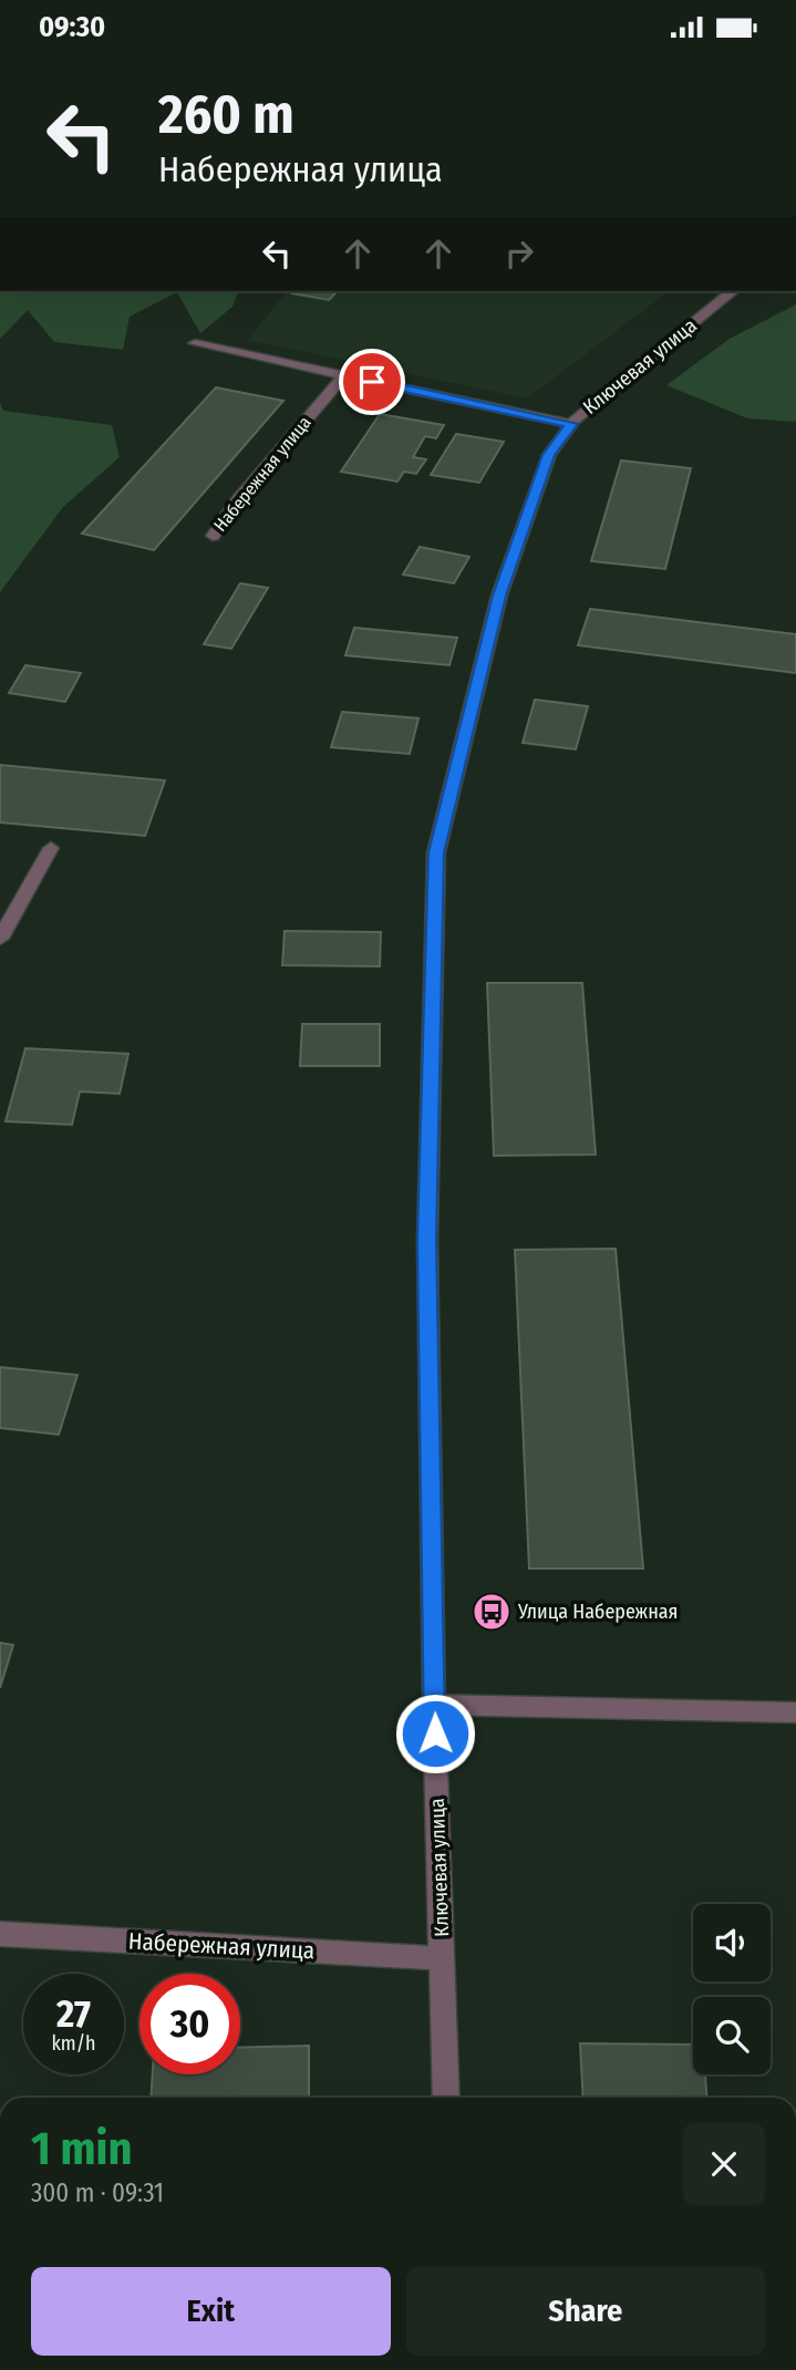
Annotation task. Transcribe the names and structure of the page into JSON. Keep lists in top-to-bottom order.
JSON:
{
  "streets": {
    "street": ["Ключевая улица", "Набережная улица"]
  },
  "crossings": [
    ["Ключевая улица", "Набережная улица"]
  ],
  "places": {
    "bus stop": ["Улица Набережная"]
  },
  "page": {
    "status": "09:30",
    "turn": ["260 m", "Набережная улица"],
    "speed": "27 km/h",
    "limit": "30",
    "heading": ["1 min", "300 m · 09:31"],
    "buttons": ["Exit", "Share"]
  }
}
